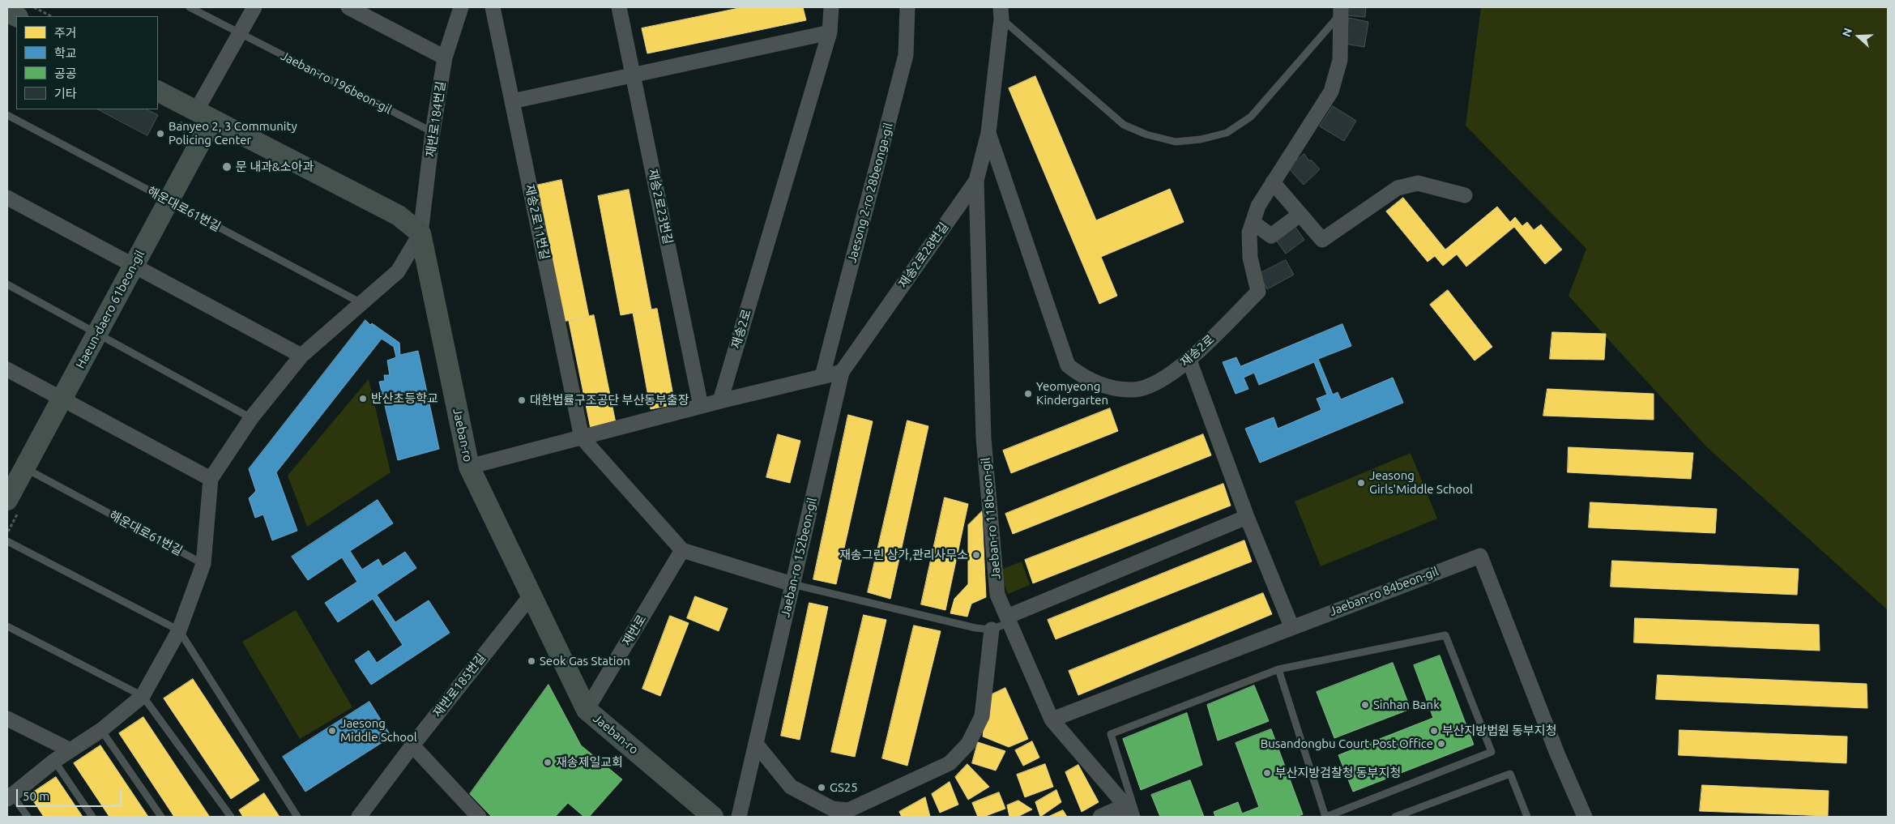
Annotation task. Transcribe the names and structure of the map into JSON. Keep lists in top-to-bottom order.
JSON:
{
  "streets": {
    "main road": ["Haeun-daero 61beon-gil", "Jaeban-ro"],
    "street": [
      "재반로184번길",
      "Jaesong 2-ro 28beonga-gil",
      "재송2로23번길",
      "재송2로11번길",
      "재송2로28번길",
      "재송2로",
      "Jaeban-ro 118beon-gil",
      "Jaeban-ro 152beon-gil",
      "Jaeban-ro 84beon-gil",
      "재반로",
      "재반로185번길"
    ],
    "lane": ["Jaeban-ro 196beon-gil", "해운대로61번길"]
  },
  "crossings": [
    ["Jaeban-ro 196beon-gil", "재반로184번길"],
    ["재반로184번길", "Jaeban-ro"],
    ["해운대로61번길", "Haeun-daero 61beon-gil"],
    ["재송2로28번길", "재송2로"],
    ["재송2로28번길", "Jaeban-ro 118beon-gil"],
    ["재송2로28번길", "Jaeban-ro 152beon-gil"],
    ["Jaeban-ro", "재반로"],
    ["Jaeban-ro", "재반로185번길"]
  ],
  "places": [
    "Banyeo 2, 3 Community Policing Center",
    "문 내과&소아과",
    "Yeomyeong Kindergarten",
    "반산초등학교",
    "대한법률구조공단 부산동부출장",
    "Jeasong Girls'Middle School",
    "재송그린 상가,관리사무소",
    "Seok Gas Station",
    "Sinhan Bank",
    "Jaesong Middle School",
    "부산지방법원 동부지청",
    "Busandongbu Court Post Office",
    "재송제일교회",
    "부산지방검찰청 동부지청",
    "GS25"
  ],
  "legend": [
    "주거",
    "학교",
    "공공",
    "기타"
  ],
  "scale_bar": "50 m",
  "north": "left"
}
